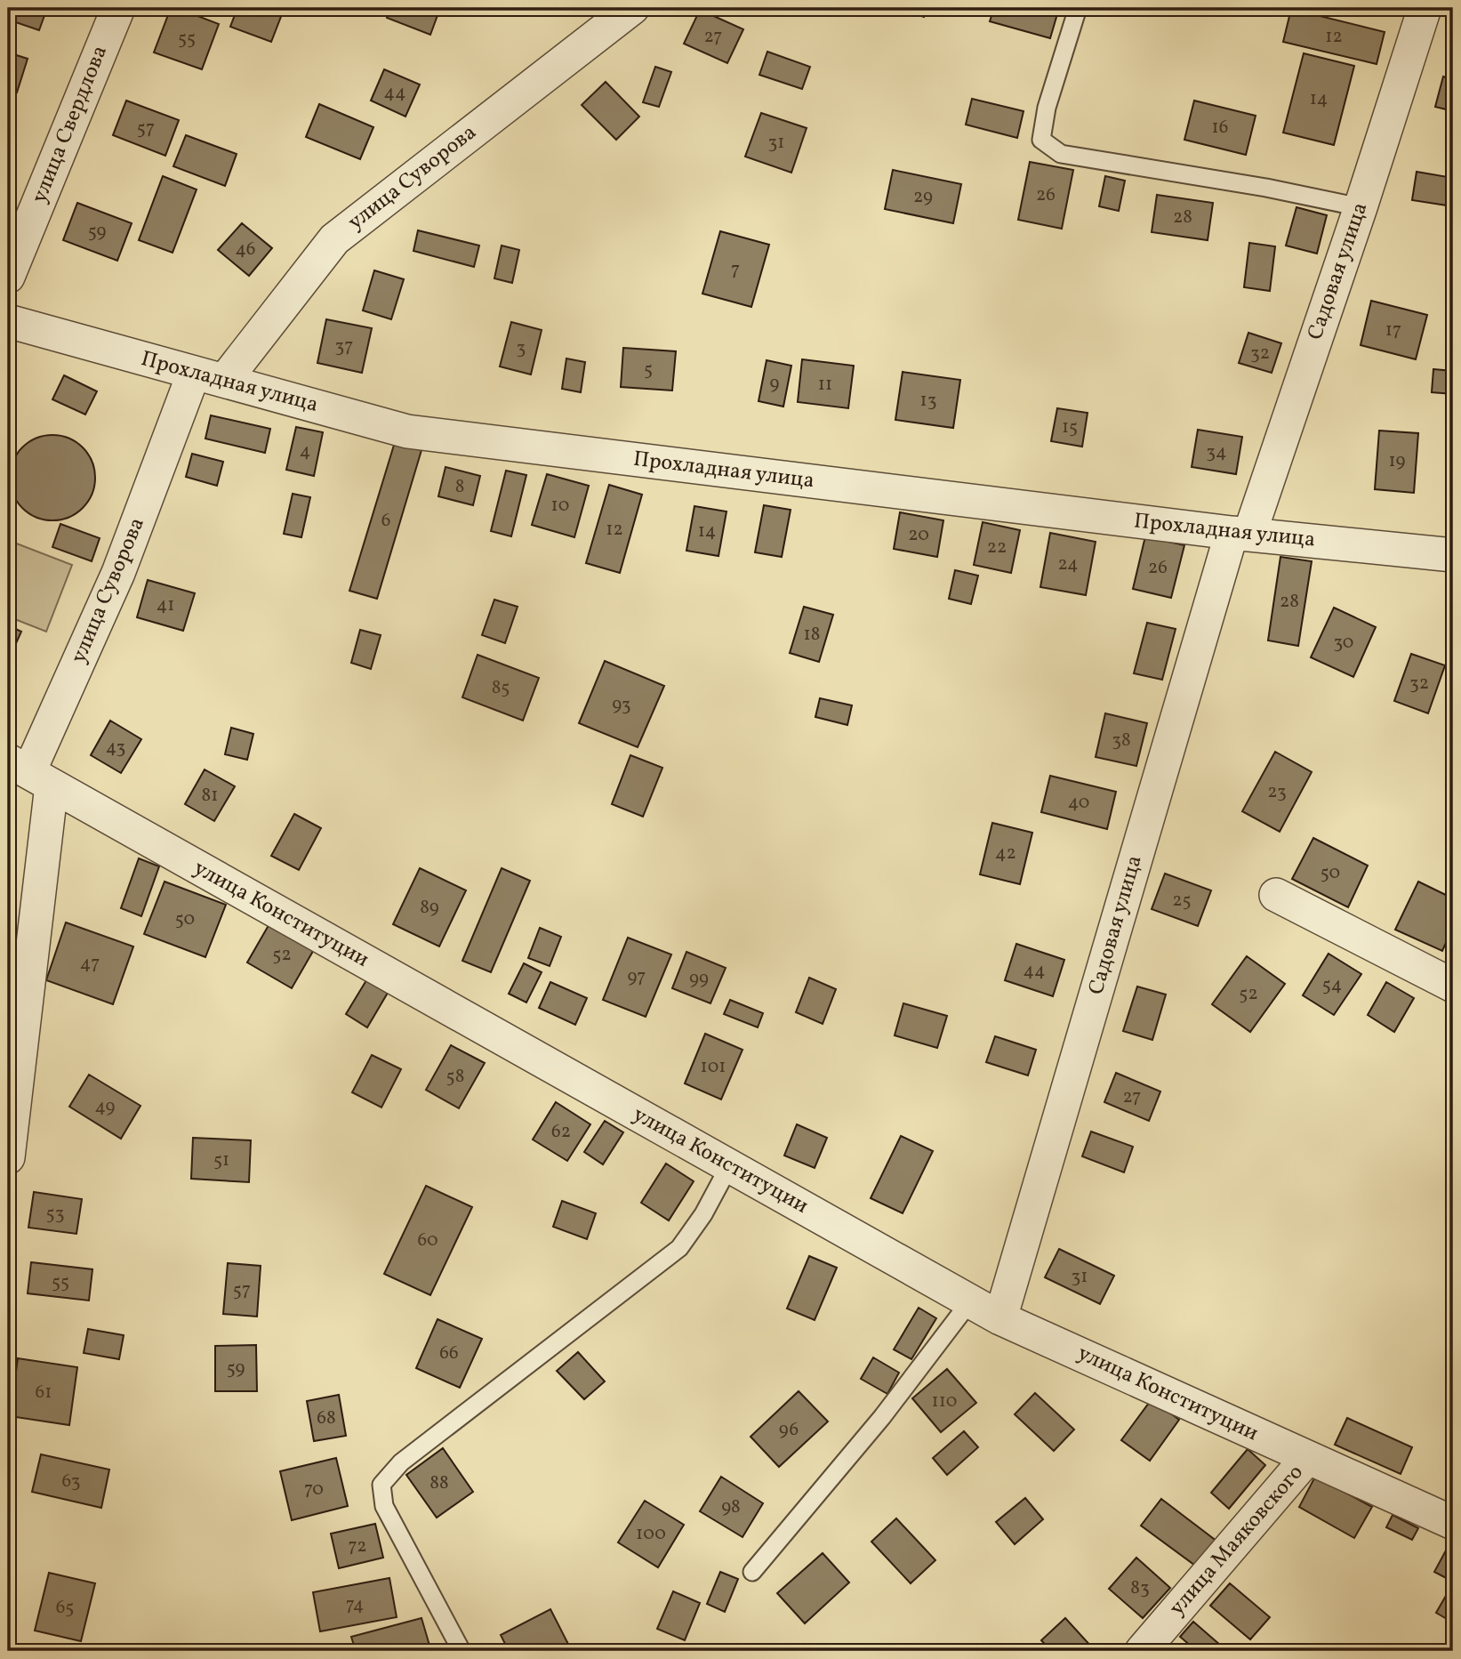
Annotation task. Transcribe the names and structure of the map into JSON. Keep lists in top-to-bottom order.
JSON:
{
  "streets": {
    "street": [
      "улица Свердлова",
      "улица Суворова",
      "Садовая улица",
      "Прохладная улица",
      "улица Конституции",
      "улица Маяковского"
    ]
  },
  "crossings": [
    ["улица Суворова", "Прохладная улица"],
    ["улица Суворова", "улица Конституции"],
    ["Садовая улица", "Прохладная улица"],
    ["Садовая улица", "улица Конституции"],
    ["улица Конституции", "улица Маяковского"]
  ],
  "house_numbers": [
    "27",
    "12",
    "55",
    "44",
    "14",
    "16",
    "57",
    "31",
    "26",
    "29",
    "28",
    "59",
    "46",
    "7",
    "17",
    "37",
    "3",
    "32",
    "5",
    "9",
    "11",
    "13",
    "15",
    "4",
    "34",
    "19",
    "8",
    "10",
    "6",
    "12",
    "14",
    "20",
    "22",
    "24",
    "26",
    "28",
    "41",
    "18",
    "30",
    "32",
    "85",
    "93",
    "38",
    "43",
    "23",
    "81",
    "40",
    "42",
    "50",
    "25",
    "89",
    "50",
    "52",
    "47",
    "44",
    "97",
    "99",
    "54",
    "52",
    "101",
    "58",
    "27",
    "49",
    "62",
    "51",
    "53",
    "60",
    "31",
    "55",
    "57",
    "66",
    "59",
    "61",
    "110",
    "68",
    "96",
    "63",
    "88",
    "70",
    "98",
    "100",
    "72",
    "83",
    "74",
    "65"
  ]
}
